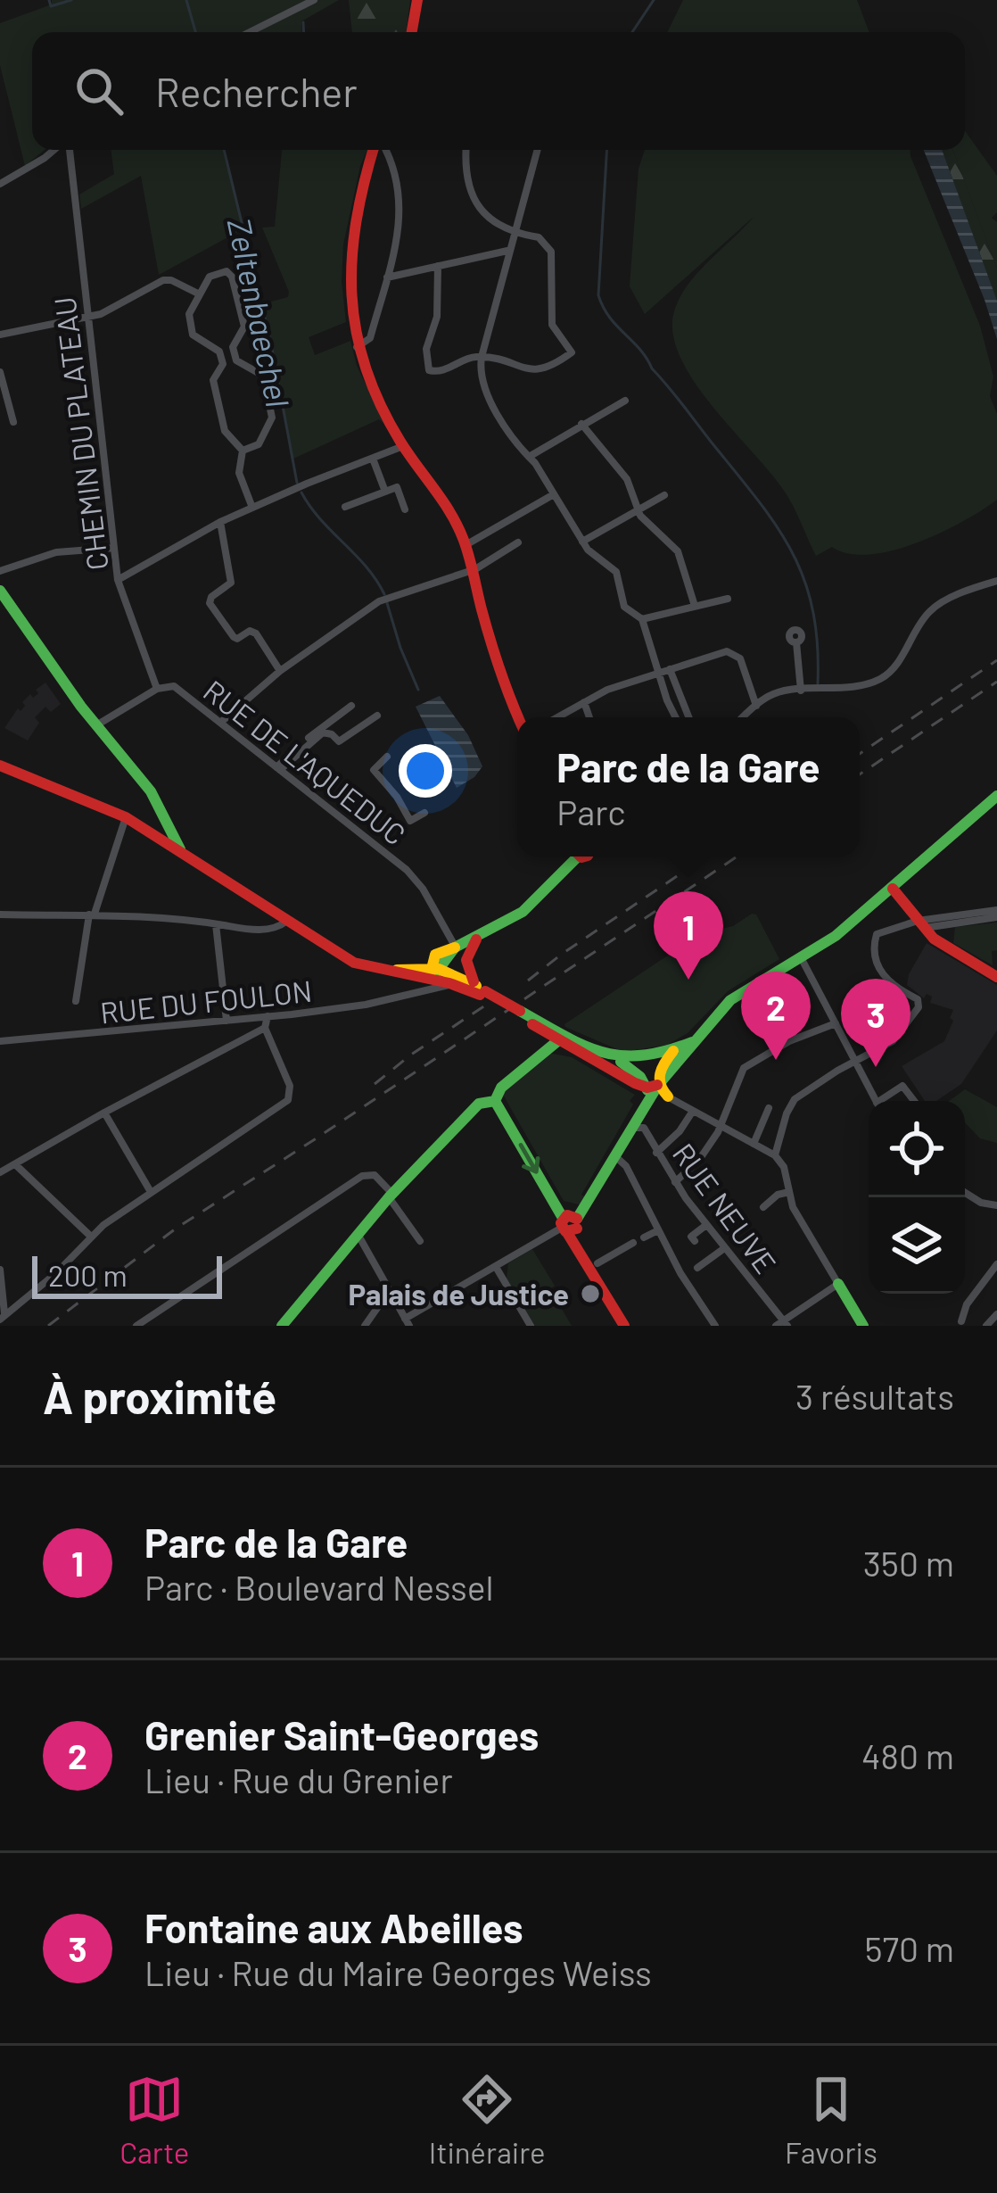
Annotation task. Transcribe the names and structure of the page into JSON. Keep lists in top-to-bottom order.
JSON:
{
  "streets": {
    "street": [
      "CHEMIN DU PLATEAU",
      "RUE DE L'AQUEDUC",
      "RUE DU FOULON",
      "RUE NEUVE"
    ]
  },
  "crossings": [
    ["CHEMIN DU PLATEAU", "RUE DE L'AQUEDUC"]
  ],
  "water": ["Zeltenbaechel"],
  "places": ["Palais de Justice"],
  "scale_bar": "200 m",
  "page": {
    "search": "Rechercher",
    "popup": ["Parc de la Gare", "Parc"],
    "pins": ["1", "2", "3"],
    "scale": "200 m",
    "heading": ["À proximité", "3 résultats"],
    "list": [
      {
        "mark": "1",
        "name": "Parc de la Gare",
        "note": "Parc · Boulevard Nessel",
        "value": "350 m"
      },
      {
        "mark": "2",
        "name": "Grenier Saint-Georges",
        "note": "Lieu · Rue du Grenier",
        "value": "480 m"
      },
      {
        "mark": "3",
        "name": "Fontaine aux Abeilles",
        "note": "Lieu · Rue du Maire Georges Weiss",
        "value": "570 m"
      }
    ],
    "nav": ["Carte", "Itinéraire", "Favoris"]
  }
}
